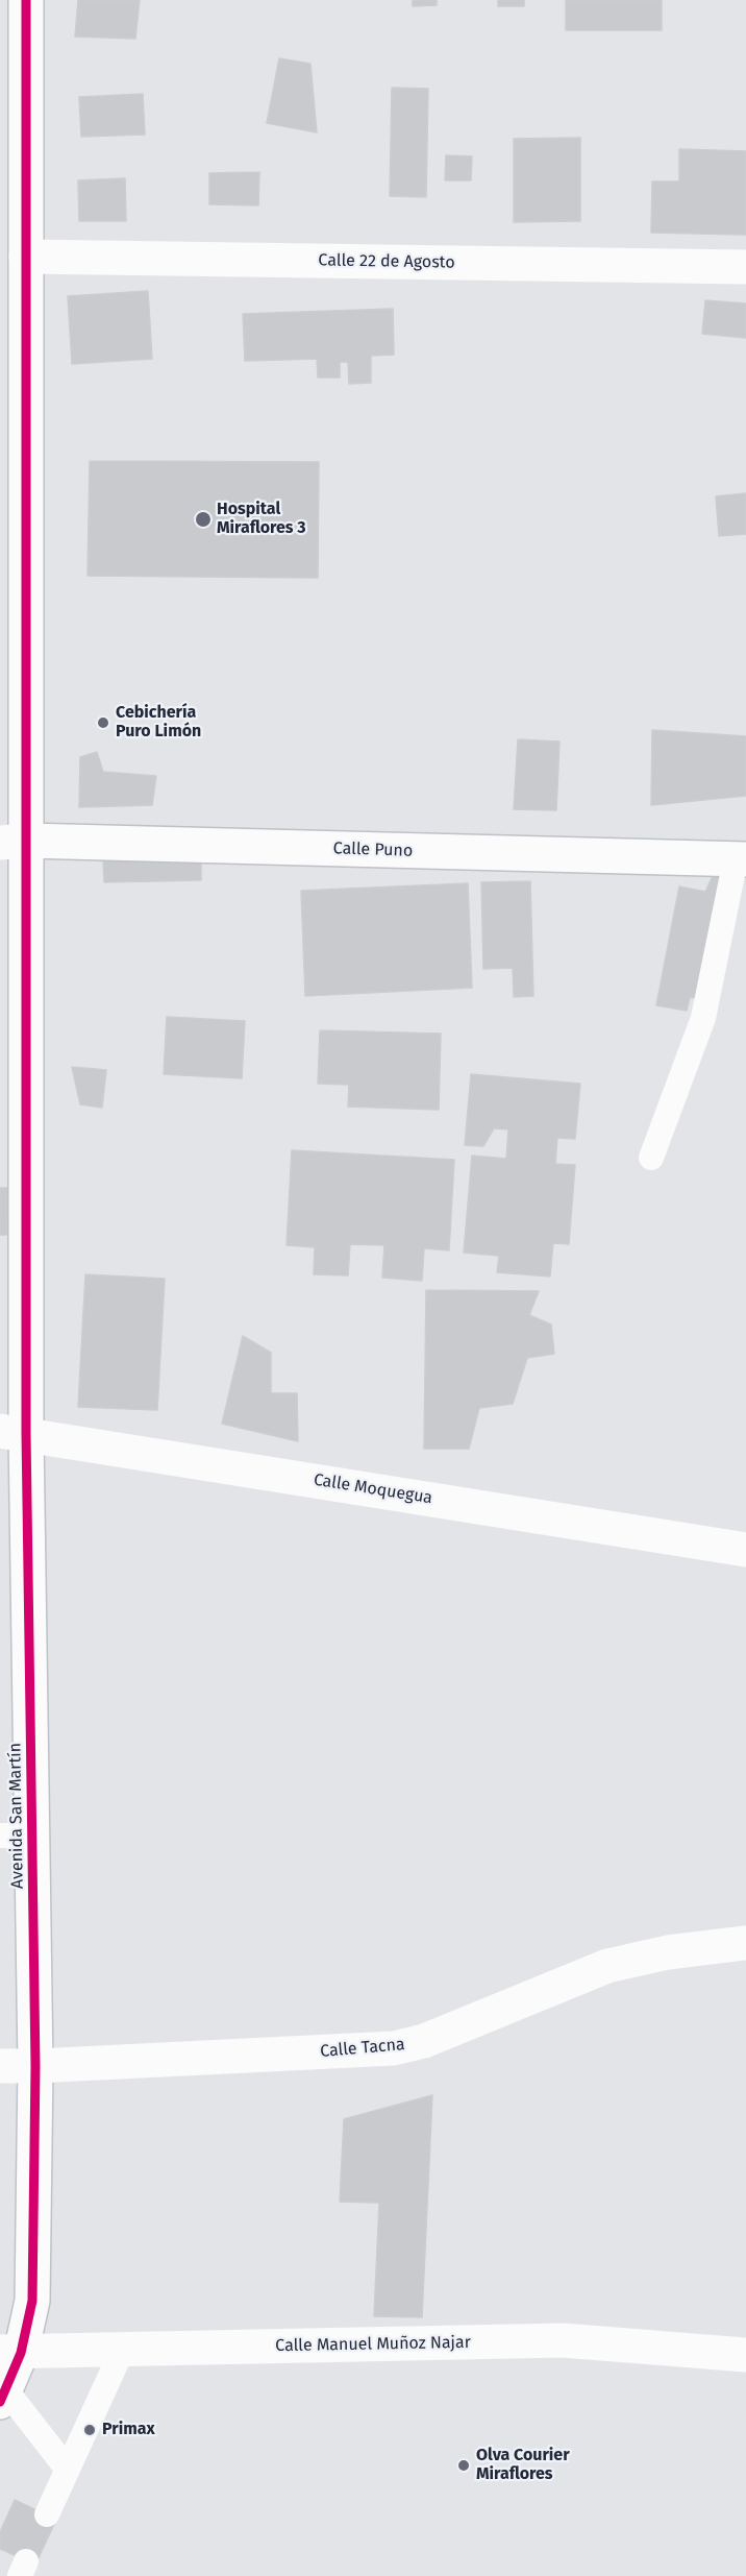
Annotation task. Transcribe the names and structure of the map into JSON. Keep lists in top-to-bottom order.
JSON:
{
  "streets": {
    "street": [
      "Calle 22 de Agosto",
      "Calle Puno",
      "Calle Moquegua",
      "Avenida San Martín",
      "Calle Tacna",
      "Calle Manuel Muñoz Najar"
    ]
  },
  "crossings": [
    ["Calle 22 de Agosto", "Avenida San Martín"],
    ["Calle Puno", "Avenida San Martín"],
    ["Calle Moquegua", "Avenida San Martín"],
    ["Avenida San Martín", "Calle Tacna"],
    ["Avenida San Martín", "Calle Manuel Muñoz Najar"]
  ],
  "places": [
    "Hospital Miraflores 3",
    "Cebichería Puro Limón",
    "Primax",
    "Olva Courier Miraflores"
  ]
}
